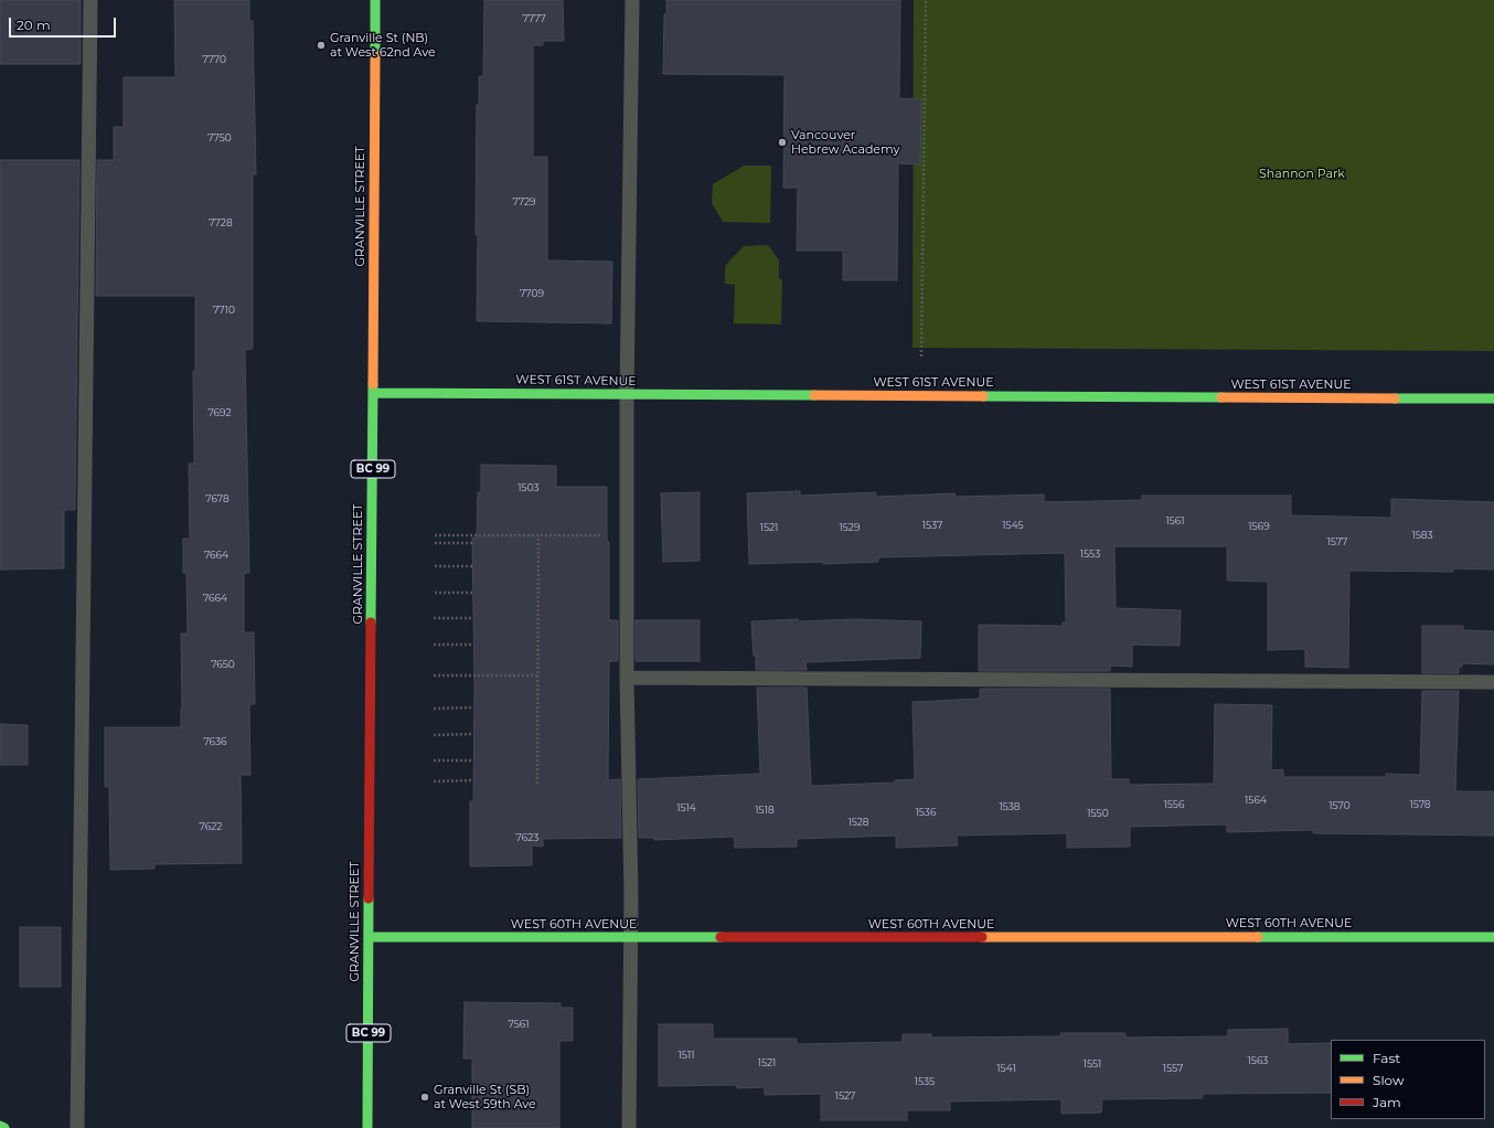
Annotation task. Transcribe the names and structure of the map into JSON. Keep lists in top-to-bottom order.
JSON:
{
  "streets": {
    "main road": [
      "GRANVILLE STREET",
      "WEST 61ST AVENUE",
      "BC 99",
      "WEST 60TH AVENUE"
    ]
  },
  "crossings": [
    ["GRANVILLE STREET", "WEST 61ST AVENUE"],
    ["GRANVILLE STREET", "WEST 60TH AVENUE"]
  ],
  "parks": ["Shannon Park"],
  "places": ["Granville St (NB) at West 62nd Ave", "Vancouver Hebrew Academy", "Granville St (SB) at West 59th Ave"],
  "house_numbers": [
    "7777",
    "7770",
    "7750",
    "7729",
    "7728",
    "7709",
    "7710",
    "7692",
    "1503",
    "7678",
    "1561",
    "1537",
    "1545",
    "1569",
    "1521",
    "1529",
    "1583",
    "1577",
    "1553",
    "7664",
    "7664",
    "7650",
    "7636",
    "1564",
    "1556",
    "1578",
    "1570",
    "1538",
    "1514",
    "1518",
    "1536",
    "1550",
    "1528",
    "7622",
    "7623",
    "7561",
    "1511",
    "1563",
    "1521",
    "1551",
    "1541",
    "1557",
    "1535",
    "1527"
  ],
  "legend": ["Fast", "Slow", "Jam"],
  "scale_bar": "20 m"
}
